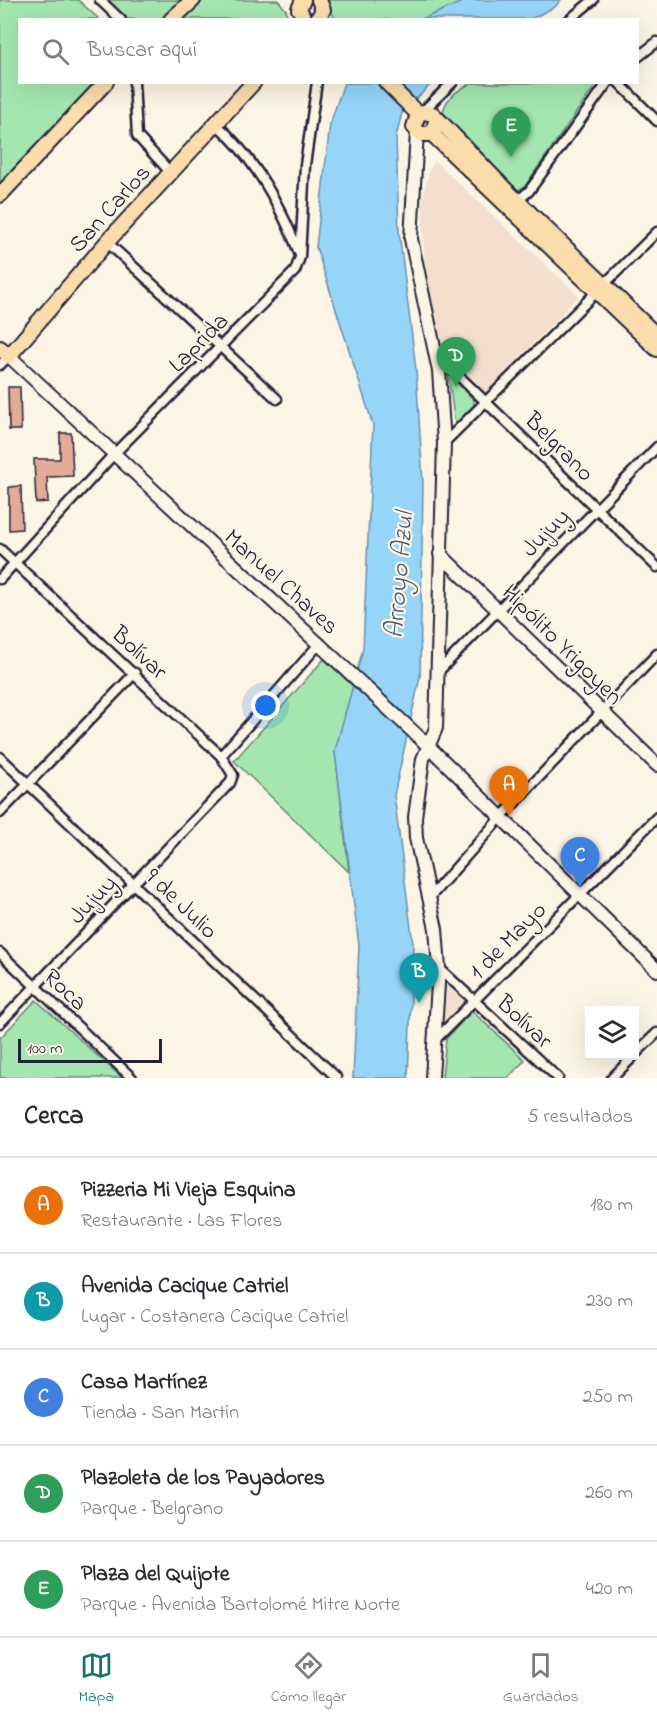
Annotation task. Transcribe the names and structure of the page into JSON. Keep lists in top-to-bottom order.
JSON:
{
  "streets": {
    "main road": ["San Carlos"],
    "street": [
      "Laprida",
      "Belgrano",
      "Jujuy",
      "Manuel Chaves",
      "Hipólito Yrigoyen",
      "Bolívar",
      "9 de Julio",
      "1 de Mayo",
      "Roca"
    ]
  },
  "crossings": [
    ["San Carlos", "Manuel Chaves"],
    ["Laprida", "Manuel Chaves"],
    ["Laprida", "Bolívar"],
    ["Belgrano", "Jujuy"],
    ["Jujuy", "Hipólito Yrigoyen"],
    ["Jujuy", "Bolívar"],
    ["Jujuy", "9 de Julio"],
    ["Jujuy", "Roca"],
    ["Manuel Chaves", "1 de Mayo"],
    ["Bolívar", "1 de Mayo"]
  ],
  "water": ["Arroyo Azul"],
  "scale_bar": "100 m",
  "page": {
    "search": "Buscar aquí",
    "pins": [
      "E",
      "D",
      "A",
      "C",
      "B"
    ],
    "scale": "100 m",
    "heading": ["Cerca", "5 resultados"],
    "list": [
      {
        "mark": "A",
        "name": "Pizzeria Mi Vieja Esquina",
        "note": "Restaurante · Las Flores",
        "value": "180 m"
      },
      {
        "mark": "B",
        "name": "Avenida Cacique Catriel",
        "note": "Lugar · Costanera Cacique Catriel",
        "value": "230 m"
      },
      {
        "mark": "C",
        "name": "Casa Martínez",
        "note": "Tienda · San Martín",
        "value": "250 m"
      },
      {
        "mark": "D",
        "name": "Plazoleta de los Payadores",
        "note": "Parque · Belgrano",
        "value": "260 m"
      },
      {
        "mark": "E",
        "name": "Plaza del Quijote",
        "note": "Parque · Avenida Bartolomé Mitre Norte",
        "value": "420 m"
      }
    ],
    "nav": ["Mapa", "Cómo llegar", "Guardados"]
  }
}
